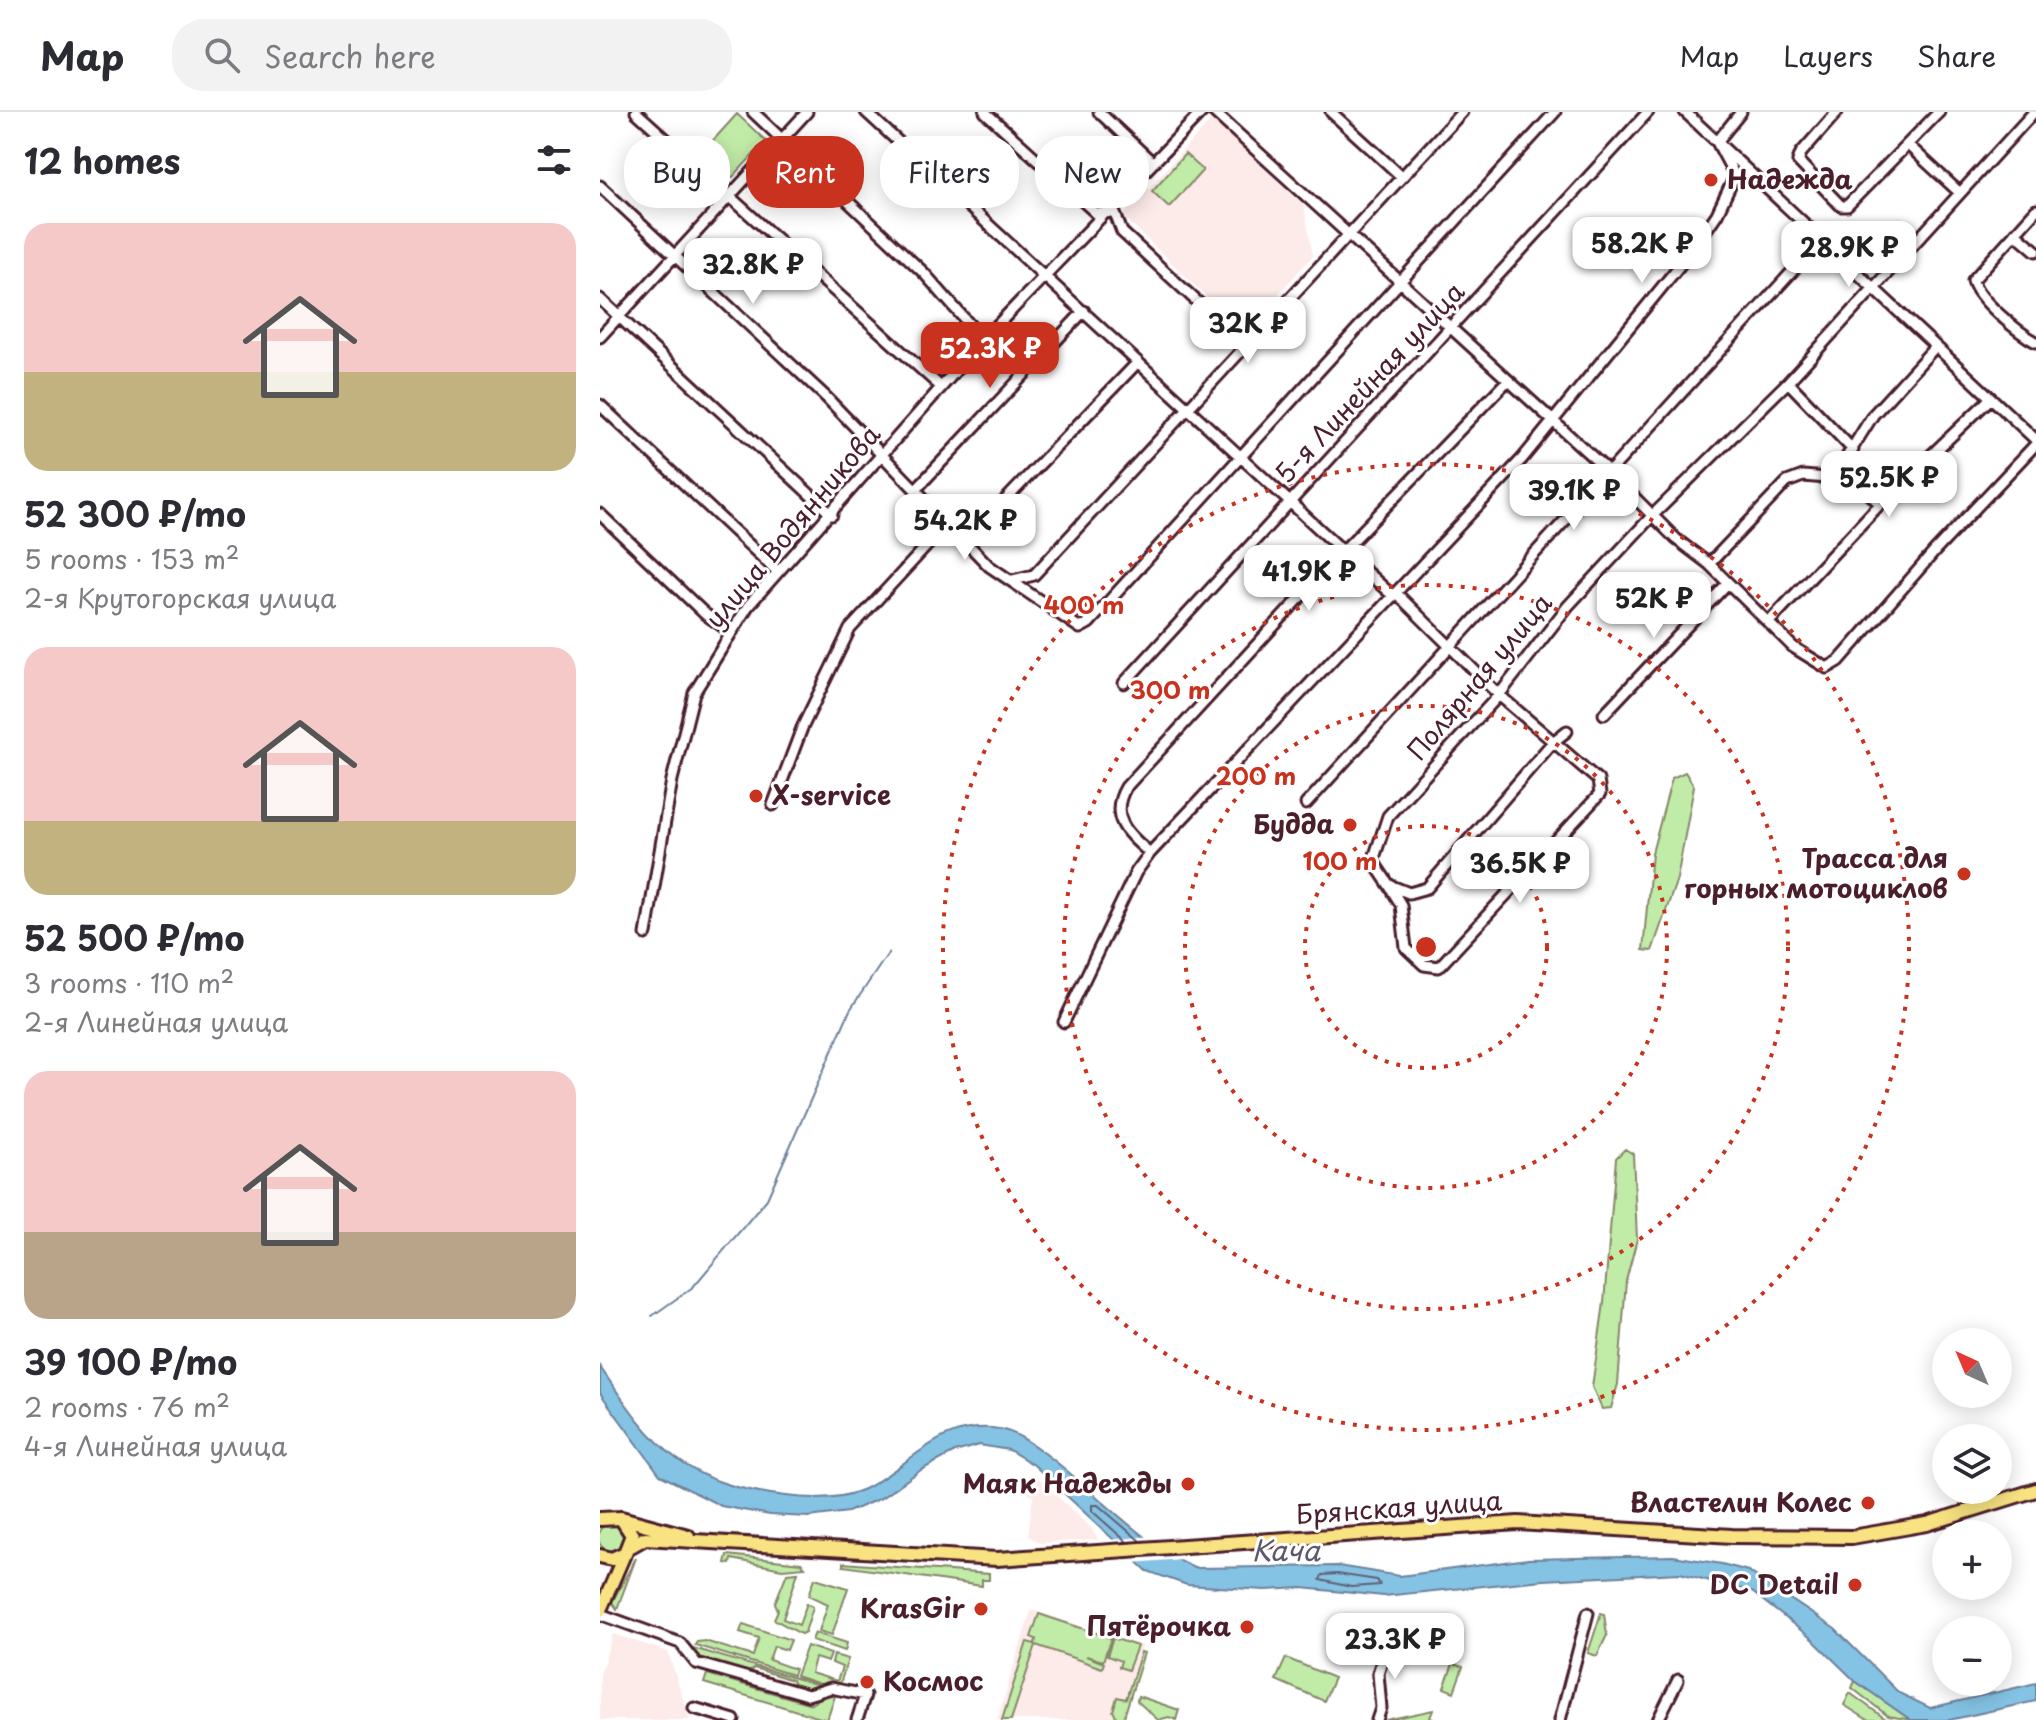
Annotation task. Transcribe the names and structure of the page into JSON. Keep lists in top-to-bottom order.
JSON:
{
  "streets": {
    "highway": ["Брянская улица"],
    "street": ["5-я Линейная улица", "улица Водянникова", "Полярная улица"]
  },
  "water": ["Кача"],
  "places": [
    "Надежда",
    "X-service",
    "Будда",
    "Трасса для горных мотоциклов",
    "Маяк Надежды",
    "Властелин Колес",
    "DC Detail",
    "KrasGir",
    "Пятёрочка",
    "Космос"
  ],
  "north": "top left",
  "page": {
    "header": "Map",
    "search": "Search here",
    "nav": ["Map", "Layers", "Share"],
    "heading": "12 homes",
    "chip": [
      "Buy",
      "Rent",
      "Filters",
      "New"
    ],
    "list": [
      {
        "name": "52 300 ₽/mo",
        "note": "5 rooms · 153 m² · 2-я Крутогорская улица"
      },
      {
        "name": "52 500 ₽/mo",
        "note": "3 rooms · 110 m² · 2-я Линейная улица"
      },
      {
        "name": "39 100 ₽/mo",
        "note": "2 rooms · 76 m² · 4-я Линейная улица"
      }
    ],
    "price": [
      "58.2K ₽",
      "28.9K ₽",
      "32.8K ₽",
      "32K ₽",
      "52.3K ₽",
      "52.5K ₽",
      "39.1K ₽",
      "54.2K ₽",
      "41.9K ₽",
      "52K ₽",
      "36.5K ₽",
      "23.3K ₽"
    ],
    "map_buttons": ["+", "−"]
  },
  "rings": [
    "400 m",
    "300 m",
    "200 m",
    "100 m"
  ]
}
